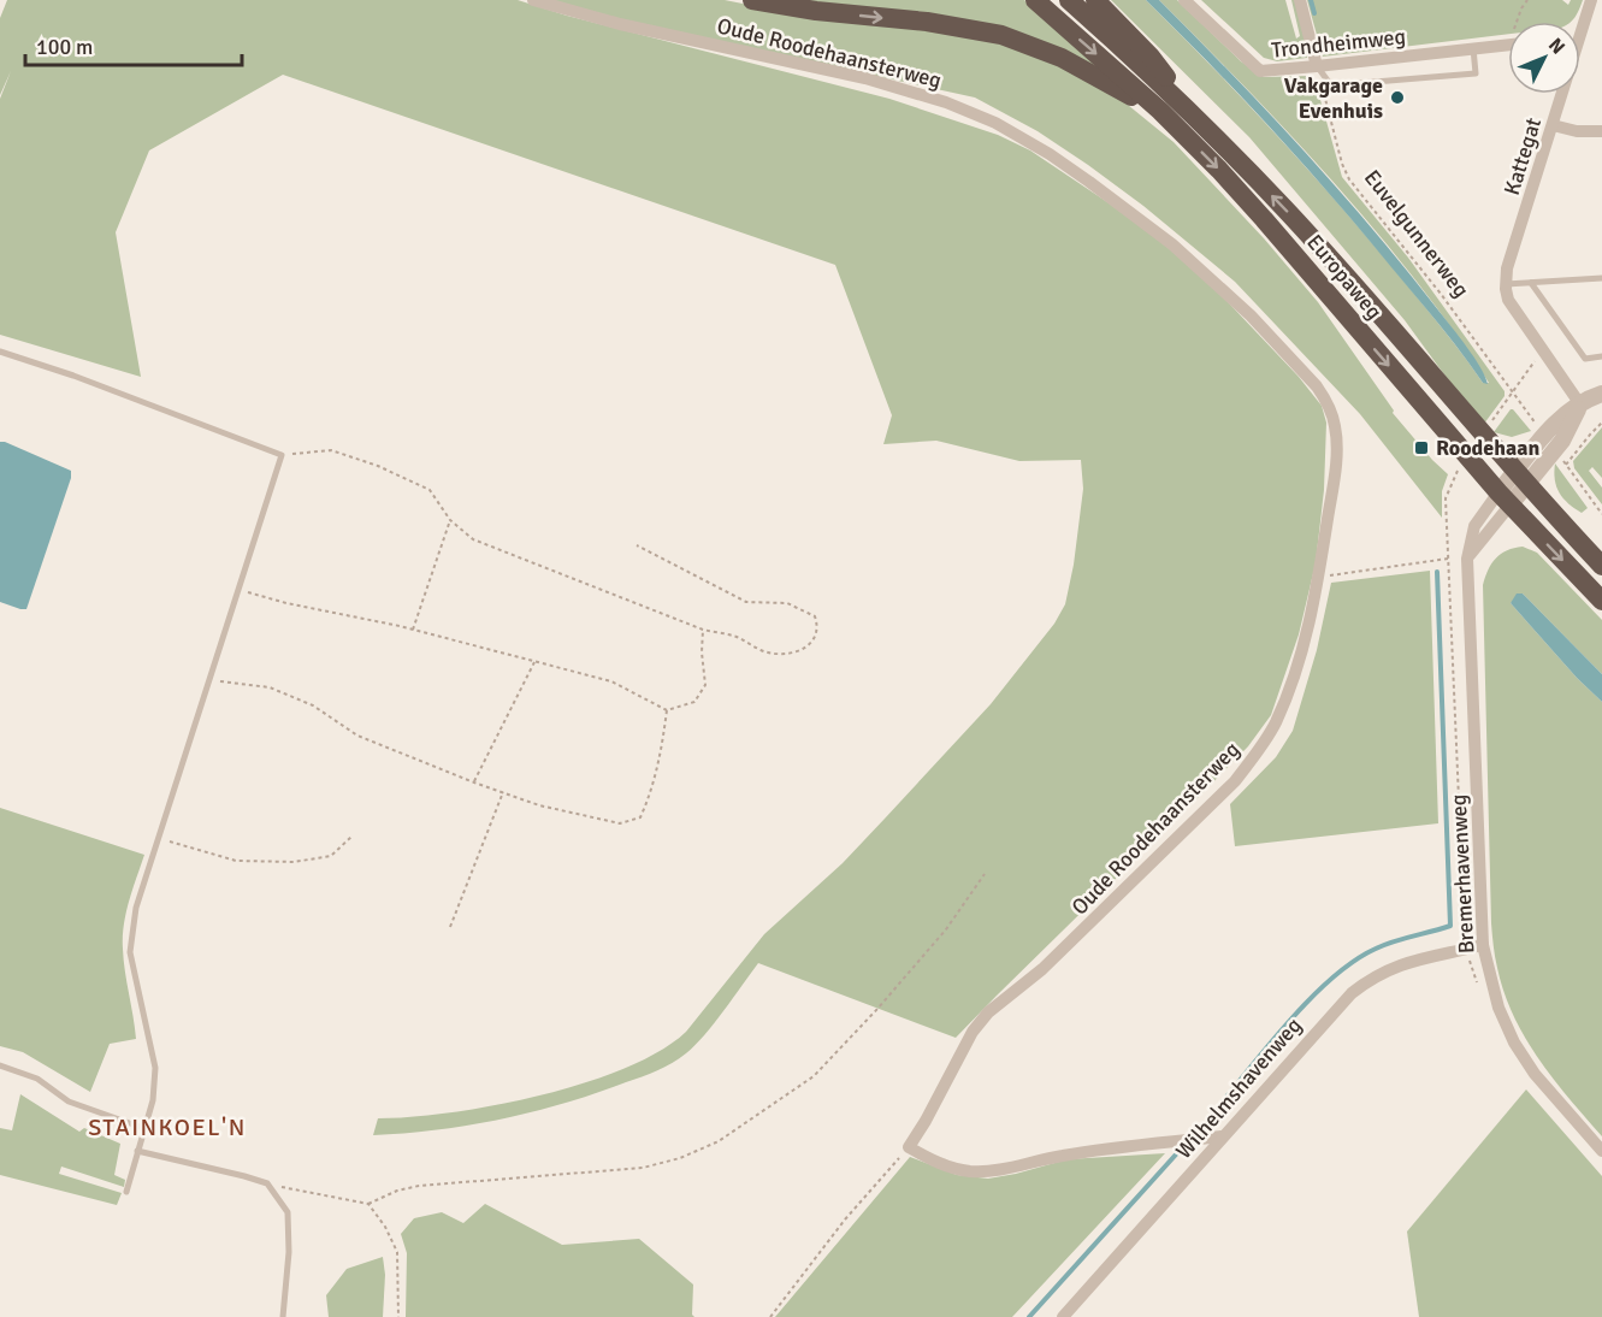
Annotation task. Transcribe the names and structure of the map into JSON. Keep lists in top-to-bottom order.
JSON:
{
  "streets": {
    "highway": ["Europaweg"],
    "street": [
      "Trondheimweg",
      "Oude Roodehaansterweg",
      "Kattegat",
      "Bremerhavenweg",
      "Wilhelmshavenweg"
    ],
    "path": ["Euvelgunnerweg"]
  },
  "crossings": [
    ["Europaweg", "Bremerhavenweg"],
    ["Bremerhavenweg", "Wilhelmshavenweg"]
  ],
  "districts": ["STAINKOEL'N"],
  "places": {
    "other": ["Vakgarage Evenhuis"],
    "transit": ["Roodehaan"]
  },
  "scale_bar": "100 m",
  "north": "top right"
}
